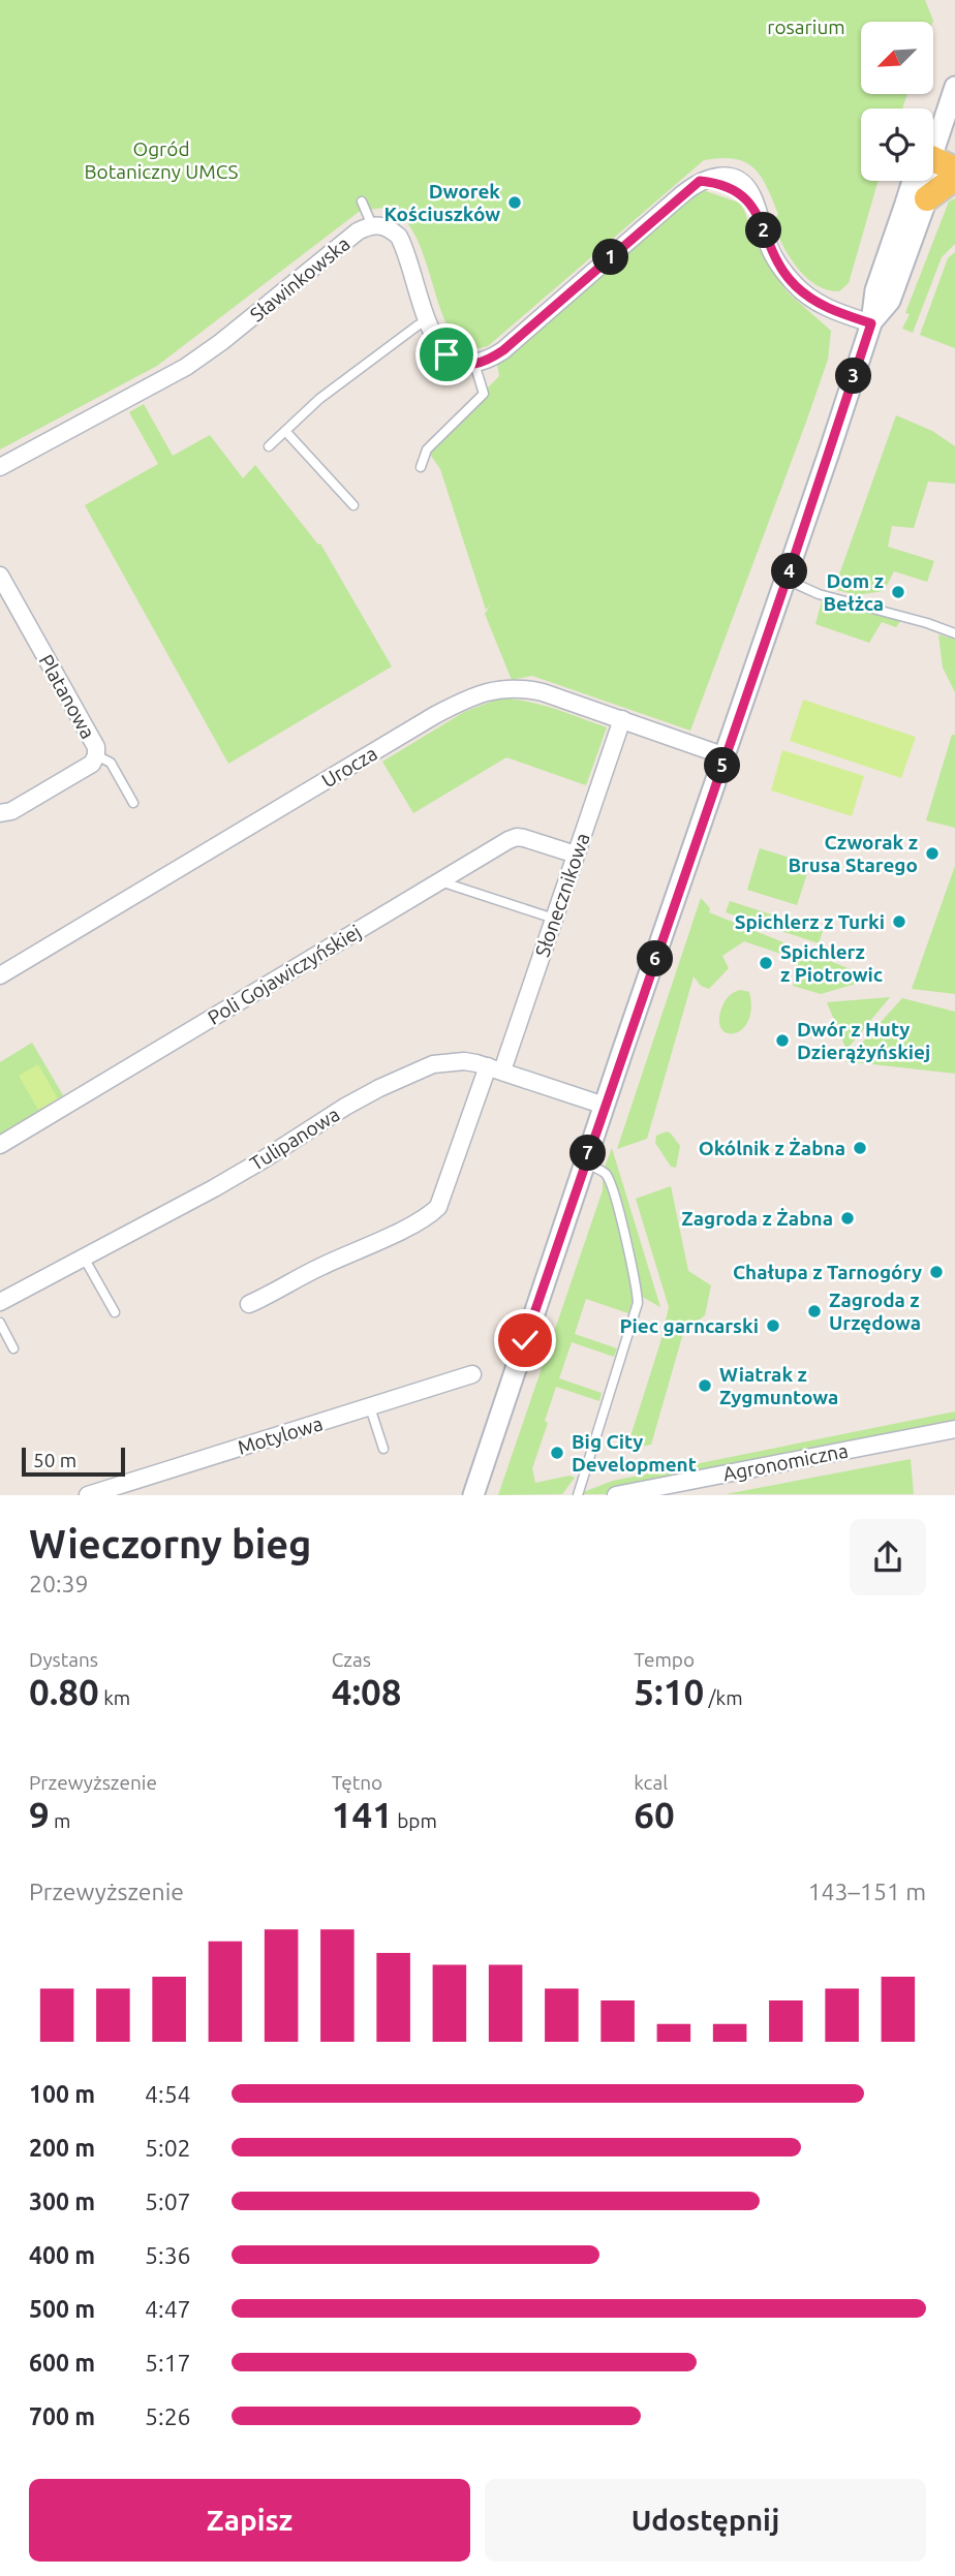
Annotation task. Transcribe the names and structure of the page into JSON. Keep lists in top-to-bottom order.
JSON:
{
  "streets": {
    "street": [
      "Sławinkowska",
      "Platanowa",
      "Urocza",
      "Słonecznikowa",
      "Poli Gojawiczyńskiej",
      "Tulipanowa",
      "Motylowa",
      "Agronomiczna"
    ]
  },
  "crossings": [
    ["Urocza", "Słonecznikowa"],
    ["Słonecznikowa", "Poli Gojawiczyńskiej"],
    ["Słonecznikowa", "Tulipanowa"]
  ],
  "parks": ["rosarium", "Ogród Botaniczny UMCS"],
  "places": [
    "Dworek Kościuszków",
    "Dom z Bełżca",
    "Czworak z Brusa Starego",
    "Spichlerz z Turki",
    "Spichlerz z Piotrowic",
    "Dwór z Huty Dzierążyńskiej",
    "Okólnik z Żabna",
    "Zagroda z Żabna",
    "Chałupa z Tarnogóry",
    "Zagroda z Urzędowa",
    "Piec garncarski",
    "Wiatrak z Zygmuntowa",
    "Big City Development"
  ],
  "scale_bar": "50 m",
  "north": "bottom left",
  "page": {
    "pins": [
      "2",
      "1",
      "3",
      "4",
      "5",
      "6",
      "7"
    ],
    "scale": "50 m",
    "heading": ["Wieczorny bieg", "20:39"],
    "stats": [
      ["Dystans", "0.80 km"],
      ["Czas", "4:08"],
      ["Tempo", "5:10 /km"],
      ["Przewyższenie", "9 m"],
      ["Tętno", "141 bpm"],
      ["kcal", "60"]
    ],
    "chart": ["Przewyższenie", "143–151 m"],
    "list": [
      {
        "name": "100 m",
        "note": "4:54"
      },
      {
        "name": "200 m",
        "note": "5:02"
      },
      {
        "name": "300 m",
        "note": "5:07"
      },
      {
        "name": "400 m",
        "note": "5:36"
      },
      {
        "name": "500 m",
        "note": "4:47"
      },
      {
        "name": "600 m",
        "note": "5:17"
      },
      {
        "name": "700 m",
        "note": "5:26"
      }
    ],
    "buttons": ["Zapisz", "Udostępnij"]
  }
}
